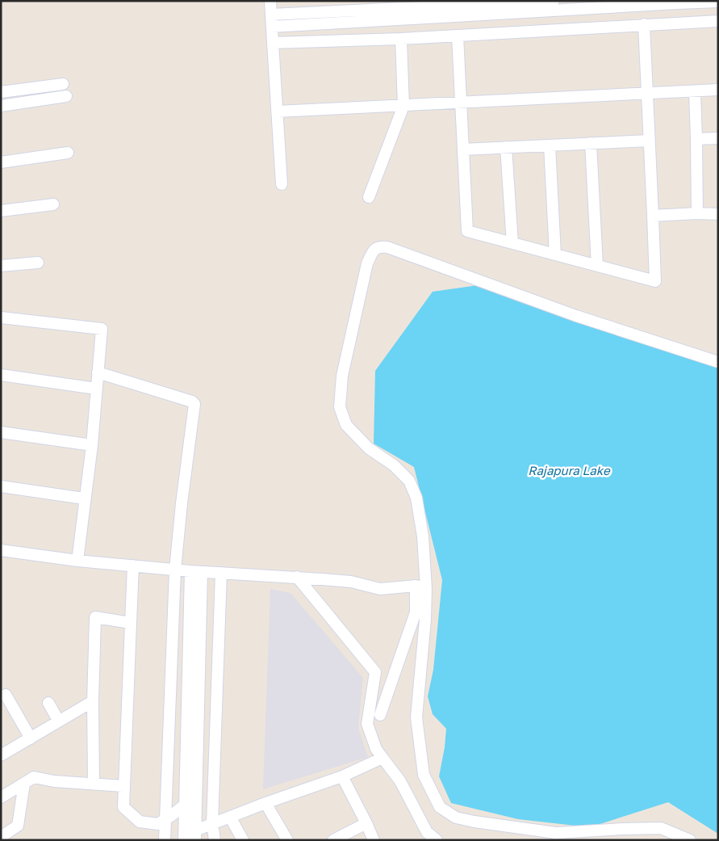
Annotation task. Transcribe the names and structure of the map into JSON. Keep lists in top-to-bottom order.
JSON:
{
  "water": ["Rajapura Lake"]
}
